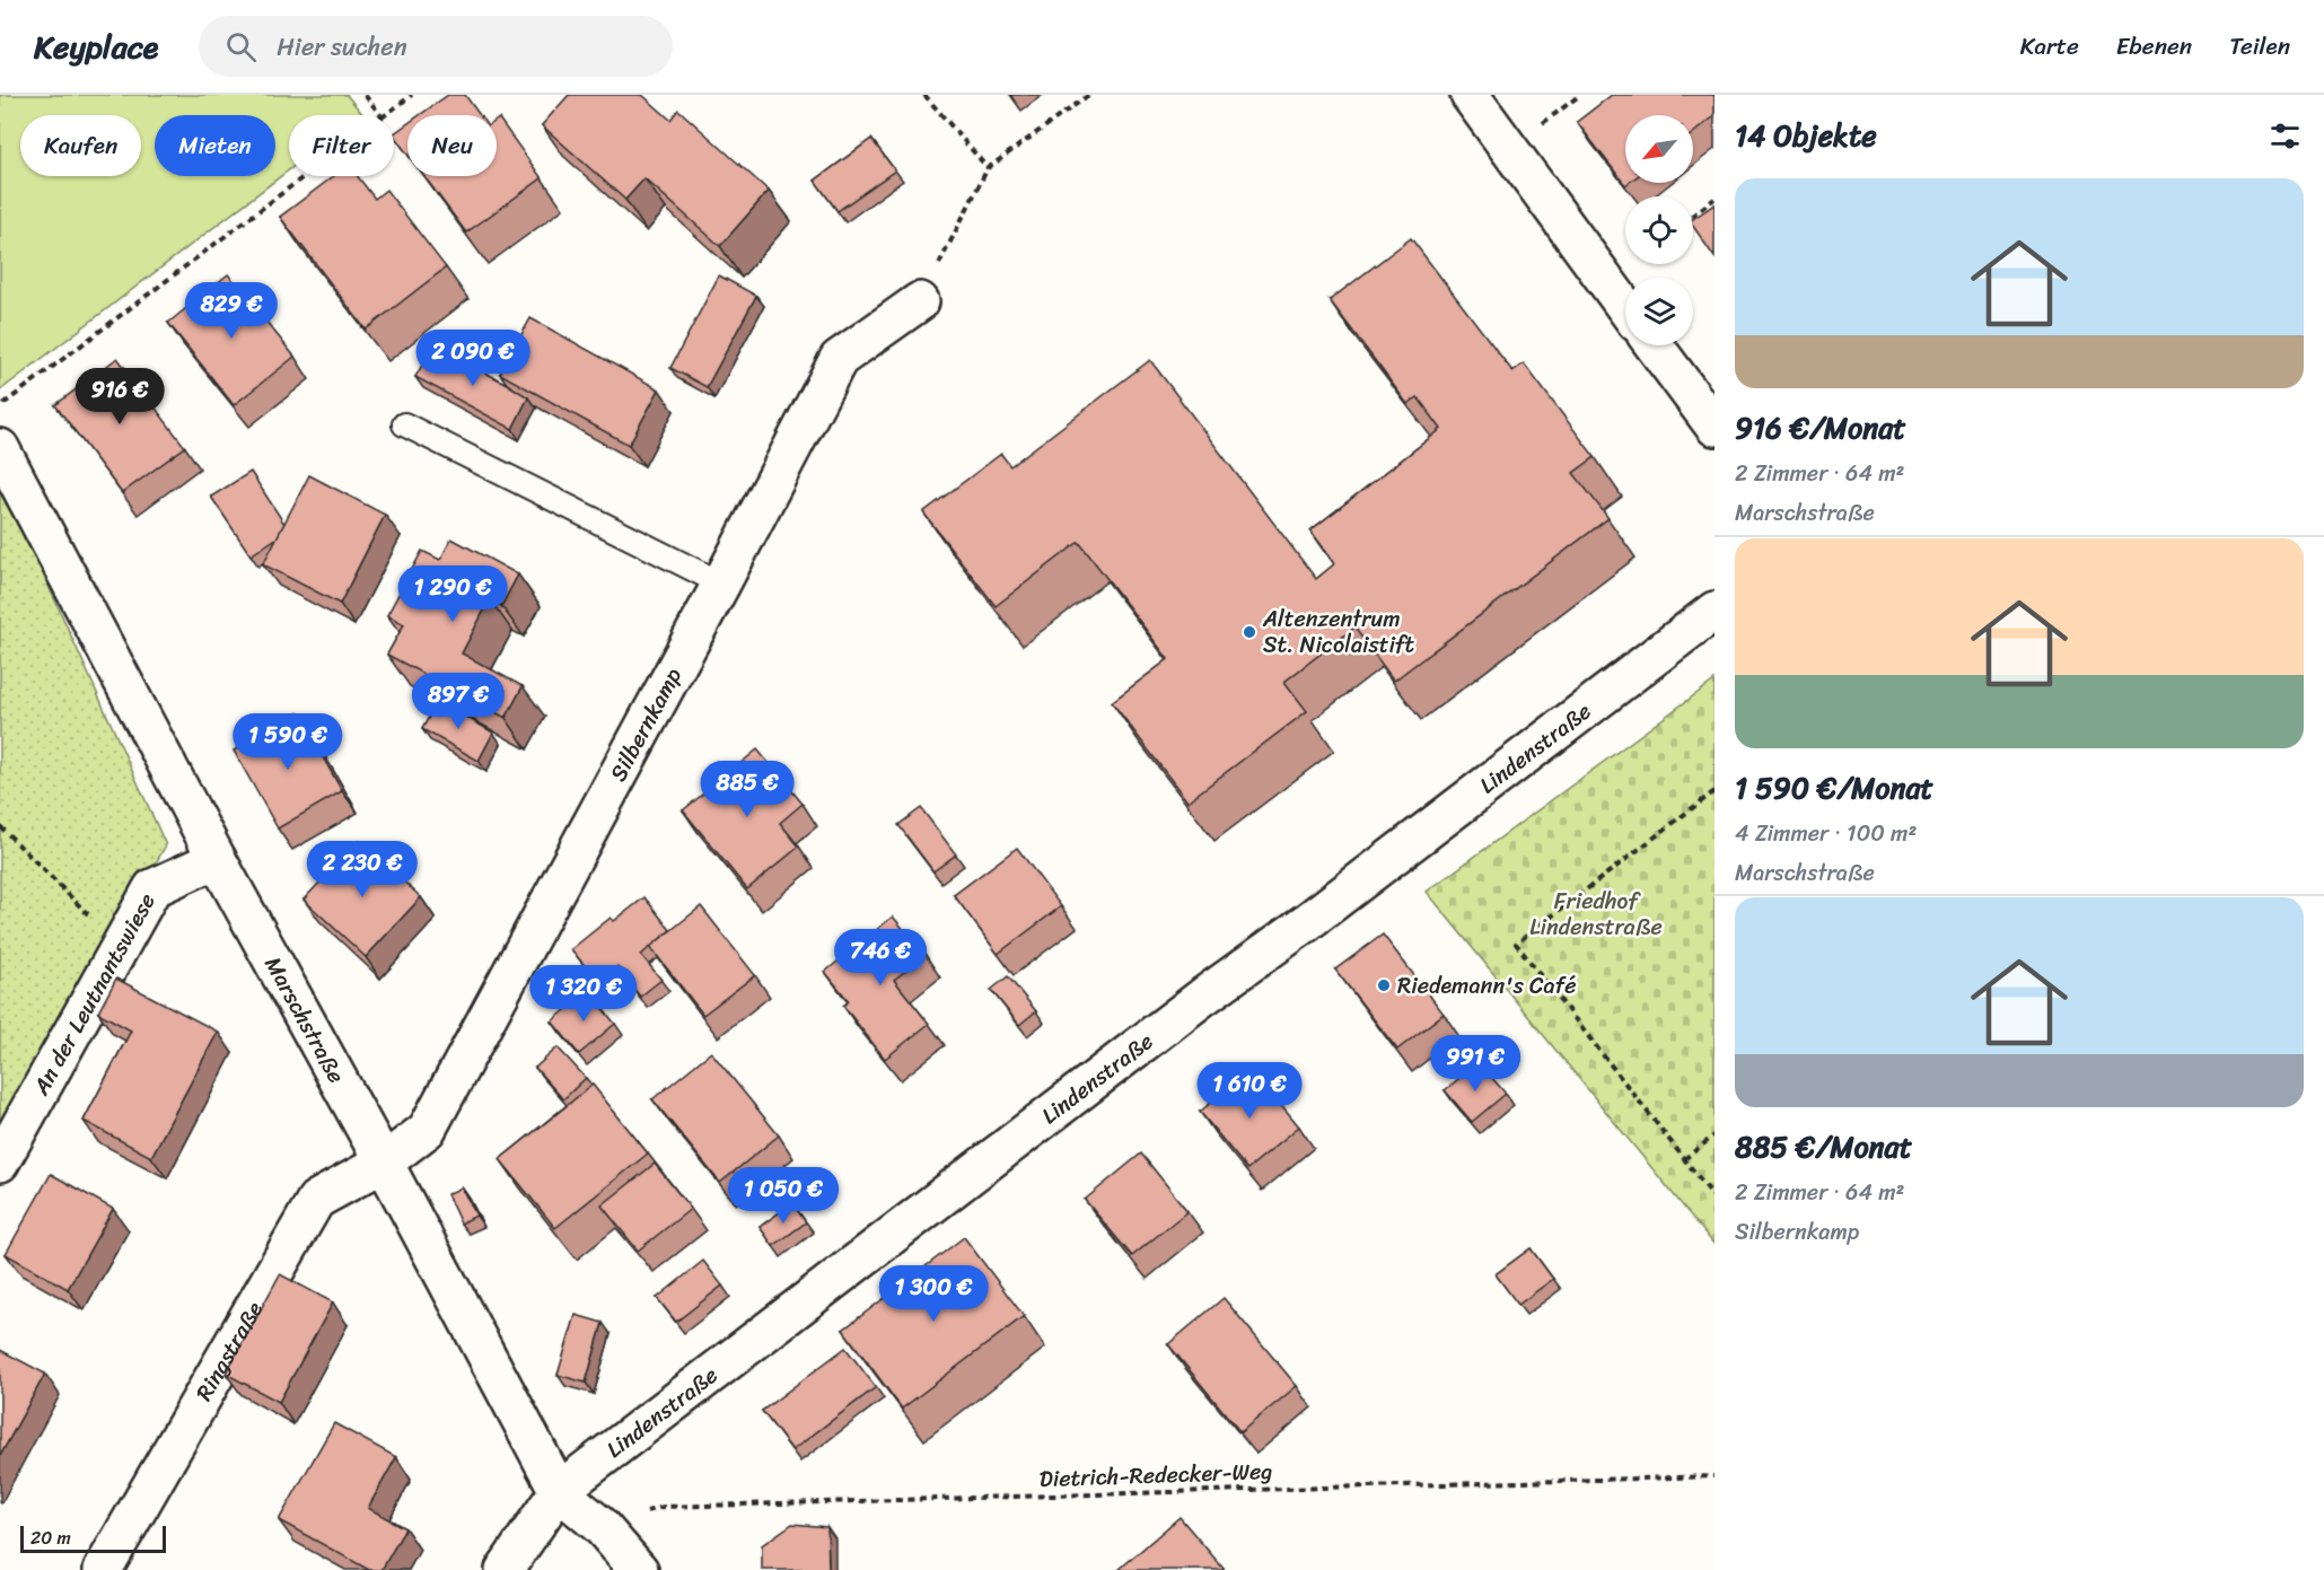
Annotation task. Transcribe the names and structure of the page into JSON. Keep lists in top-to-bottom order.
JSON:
{
  "streets": {
    "street": [
      "Silbernkamp",
      "Lindenstraße",
      "An der Leutnantswiese",
      "Marschstraße",
      "Ringstraße"
    ],
    "path": ["Dietrich-Redecker-Weg"]
  },
  "crossings": [
    ["Silbernkamp", "Marschstraße"],
    ["Silbernkamp", "Ringstraße"],
    ["Lindenstraße", "Marschstraße"],
    ["An der Leutnantswiese", "Marschstraße"],
    ["Marschstraße", "Ringstraße"],
    ["Marschstraße", "Dietrich-Redecker-Weg"]
  ],
  "parks": ["Friedhof Lindenstraße"],
  "places": ["Altenzentrum St. Nicolaistift", "Riedemann's Café"],
  "scale_bar": "20 m",
  "north": "bottom left",
  "page": {
    "header": "Keyplace",
    "search": "Hier suchen",
    "nav": ["Karte", "Ebenen", "Teilen"],
    "heading": "14 Objekte",
    "chip": [
      "Kaufen",
      "Mieten",
      "Filter",
      "Neu"
    ],
    "list": [
      {
        "name": "916 €/Monat",
        "note": "2 Zimmer · 64 m² · Marschstraße"
      },
      {
        "name": "1 590 €/Monat",
        "note": "4 Zimmer · 100 m² · Marschstraße"
      },
      {
        "name": "885 €/Monat",
        "note": "2 Zimmer · 64 m² · Silbernkamp"
      }
    ],
    "price": [
      "829 €",
      "2 090 €",
      "916 €",
      "1 290 €",
      "897 €",
      "1 590 €",
      "885 €",
      "2 230 €",
      "746 €",
      "1 320 €",
      "991 €",
      "1 610 €",
      "1 050 €",
      "1 300 €"
    ],
    "scale": "20 m"
  }
}
